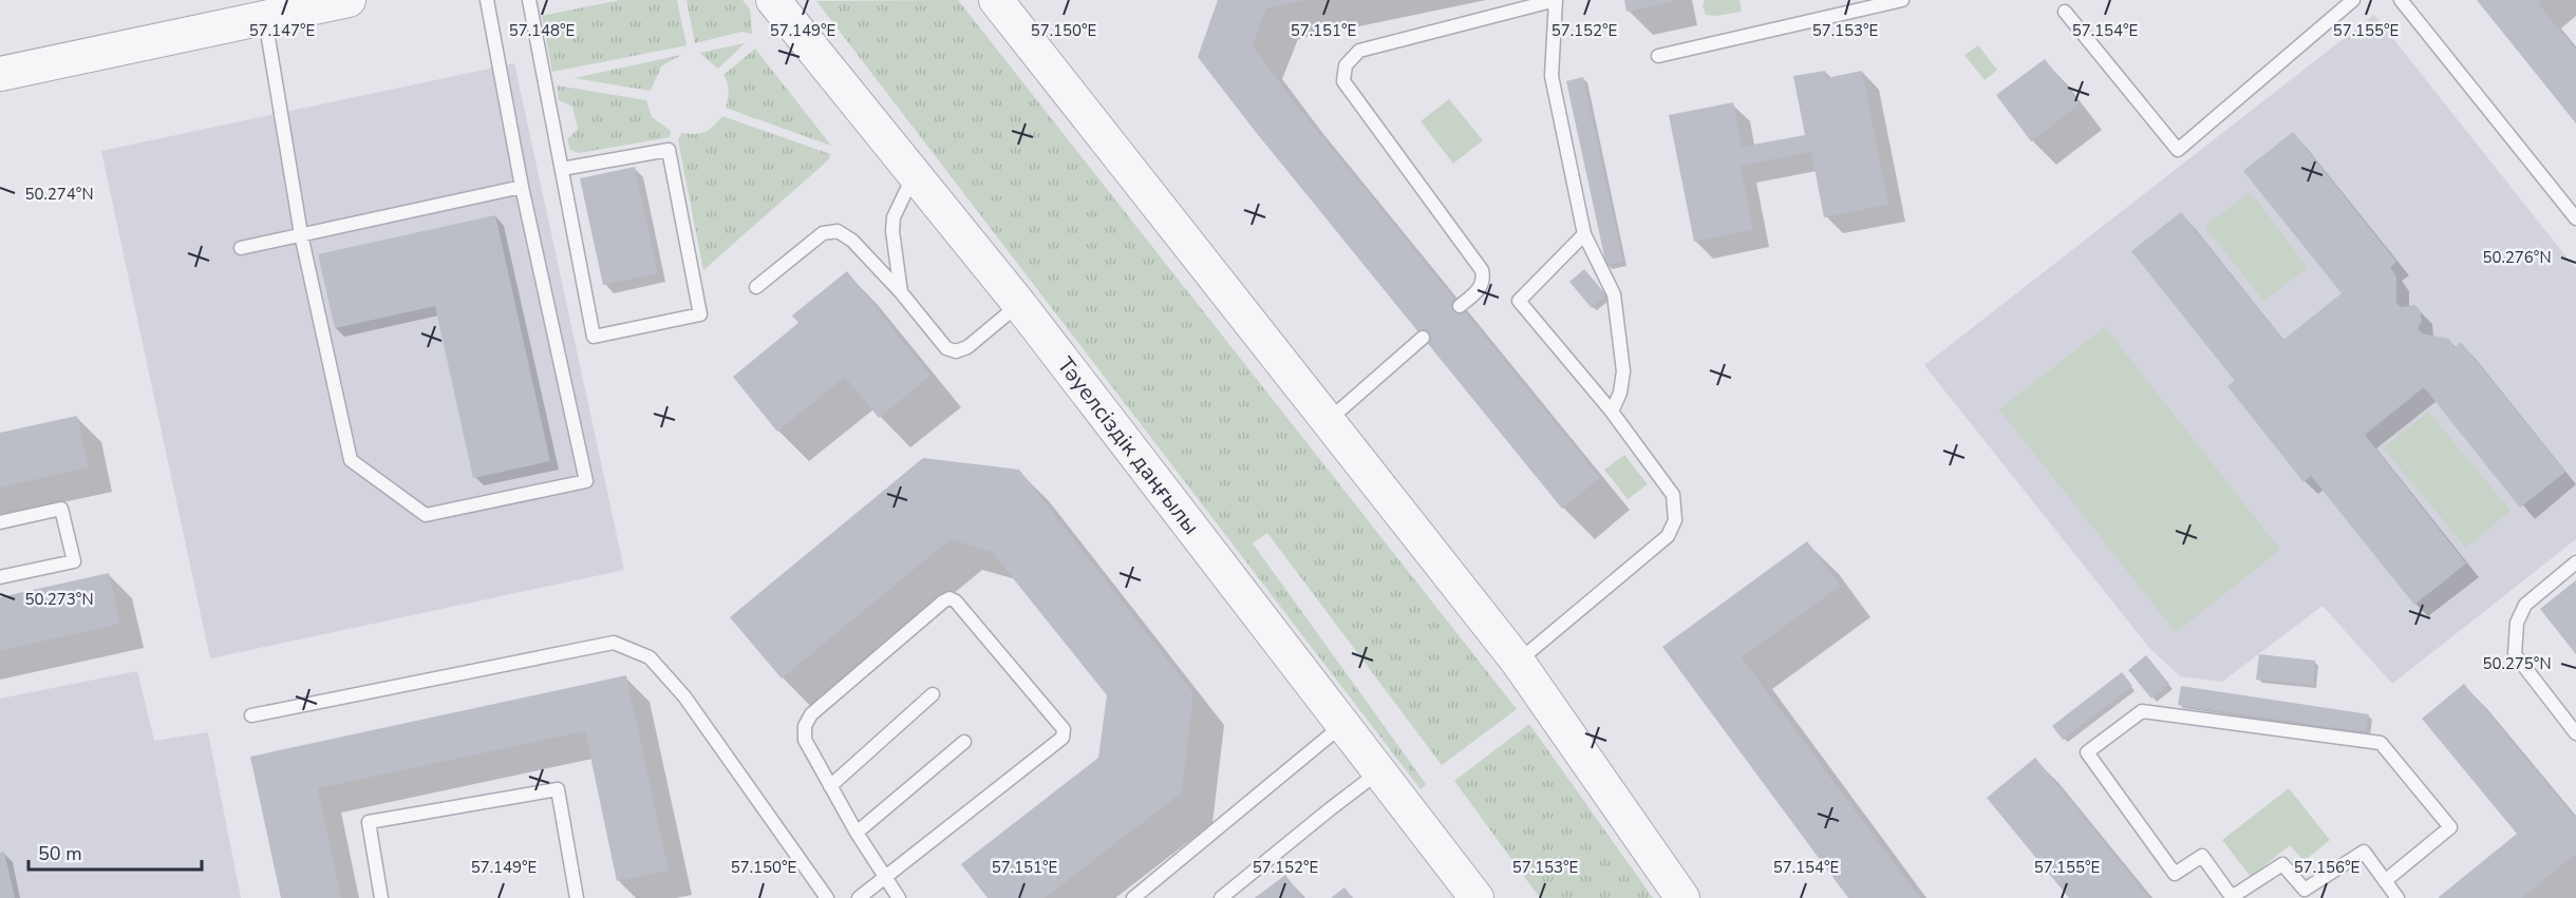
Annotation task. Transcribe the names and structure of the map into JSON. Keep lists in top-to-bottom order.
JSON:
{
  "streets": {
    "street": ["Тәуелсіздік даңғылы"]
  },
  "scale_bar": "50 m",
  "coordinates": [
    "57.147°E",
    "57.148°E",
    "57.149°E",
    "57.150°E",
    "57.151°E",
    "57.152°E",
    "57.153°E",
    "57.154°E",
    "57.155°E",
    "50.274°N",
    "50.276°N",
    "50.273°N",
    "50.275°N",
    "57.156°E"
  ]
}
